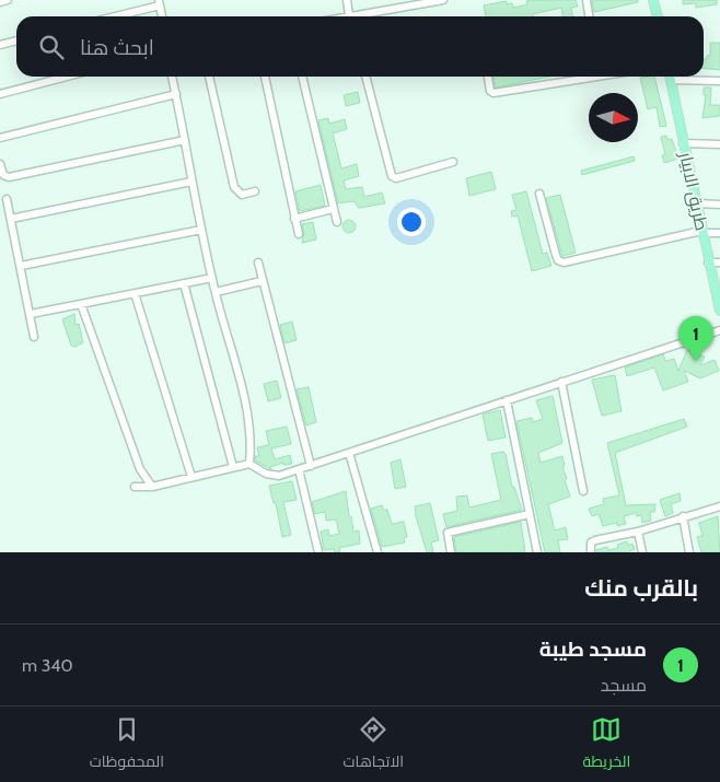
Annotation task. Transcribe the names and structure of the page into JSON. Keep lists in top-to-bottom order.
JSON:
{
  "streets": {
    "main road": ["طريق الابيار"]
  },
  "north": "right",
  "page": {
    "search": "ابحث هنا",
    "pins": "1",
    "heading": "بالقرب منك",
    "list": [
      {
        "mark": "1",
        "name": "مسجد طيبة",
        "note": "مسجد",
        "value": "340 m"
      }
    ],
    "nav": ["الخريطة", "الاتجاهات", "المحفوظات"]
  }
}
